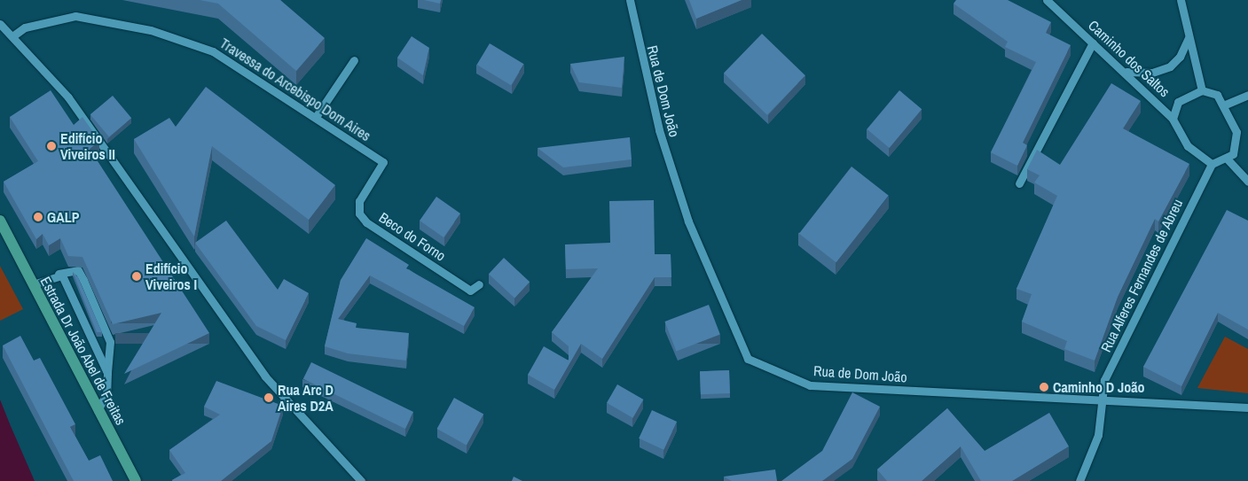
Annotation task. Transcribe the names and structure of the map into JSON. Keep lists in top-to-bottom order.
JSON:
{
  "streets": {
    "main road": ["Estrada Dr João Abel de Freitas"],
    "street": [
      "Caminho dos Saltos",
      "Travessa do Arcebispo Dom Aires",
      "Rua de Dom João",
      "Beco do Forno",
      "Rua Alferes Fernandes de Abreu"
    ]
  },
  "crossings": [
    ["Caminho dos Saltos", "Rua Alferes Fernandes de Abreu"],
    ["Travessa do Arcebispo Dom Aires", "Beco do Forno"],
    ["Rua de Dom João", "Rua Alferes Fernandes de Abreu"]
  ],
  "places": [
    "Edifício Viveiros II",
    "GALP",
    "Edifício Viveiros I",
    "Caminho D João",
    "Rua Arc D Aires D2A"
  ]
}
